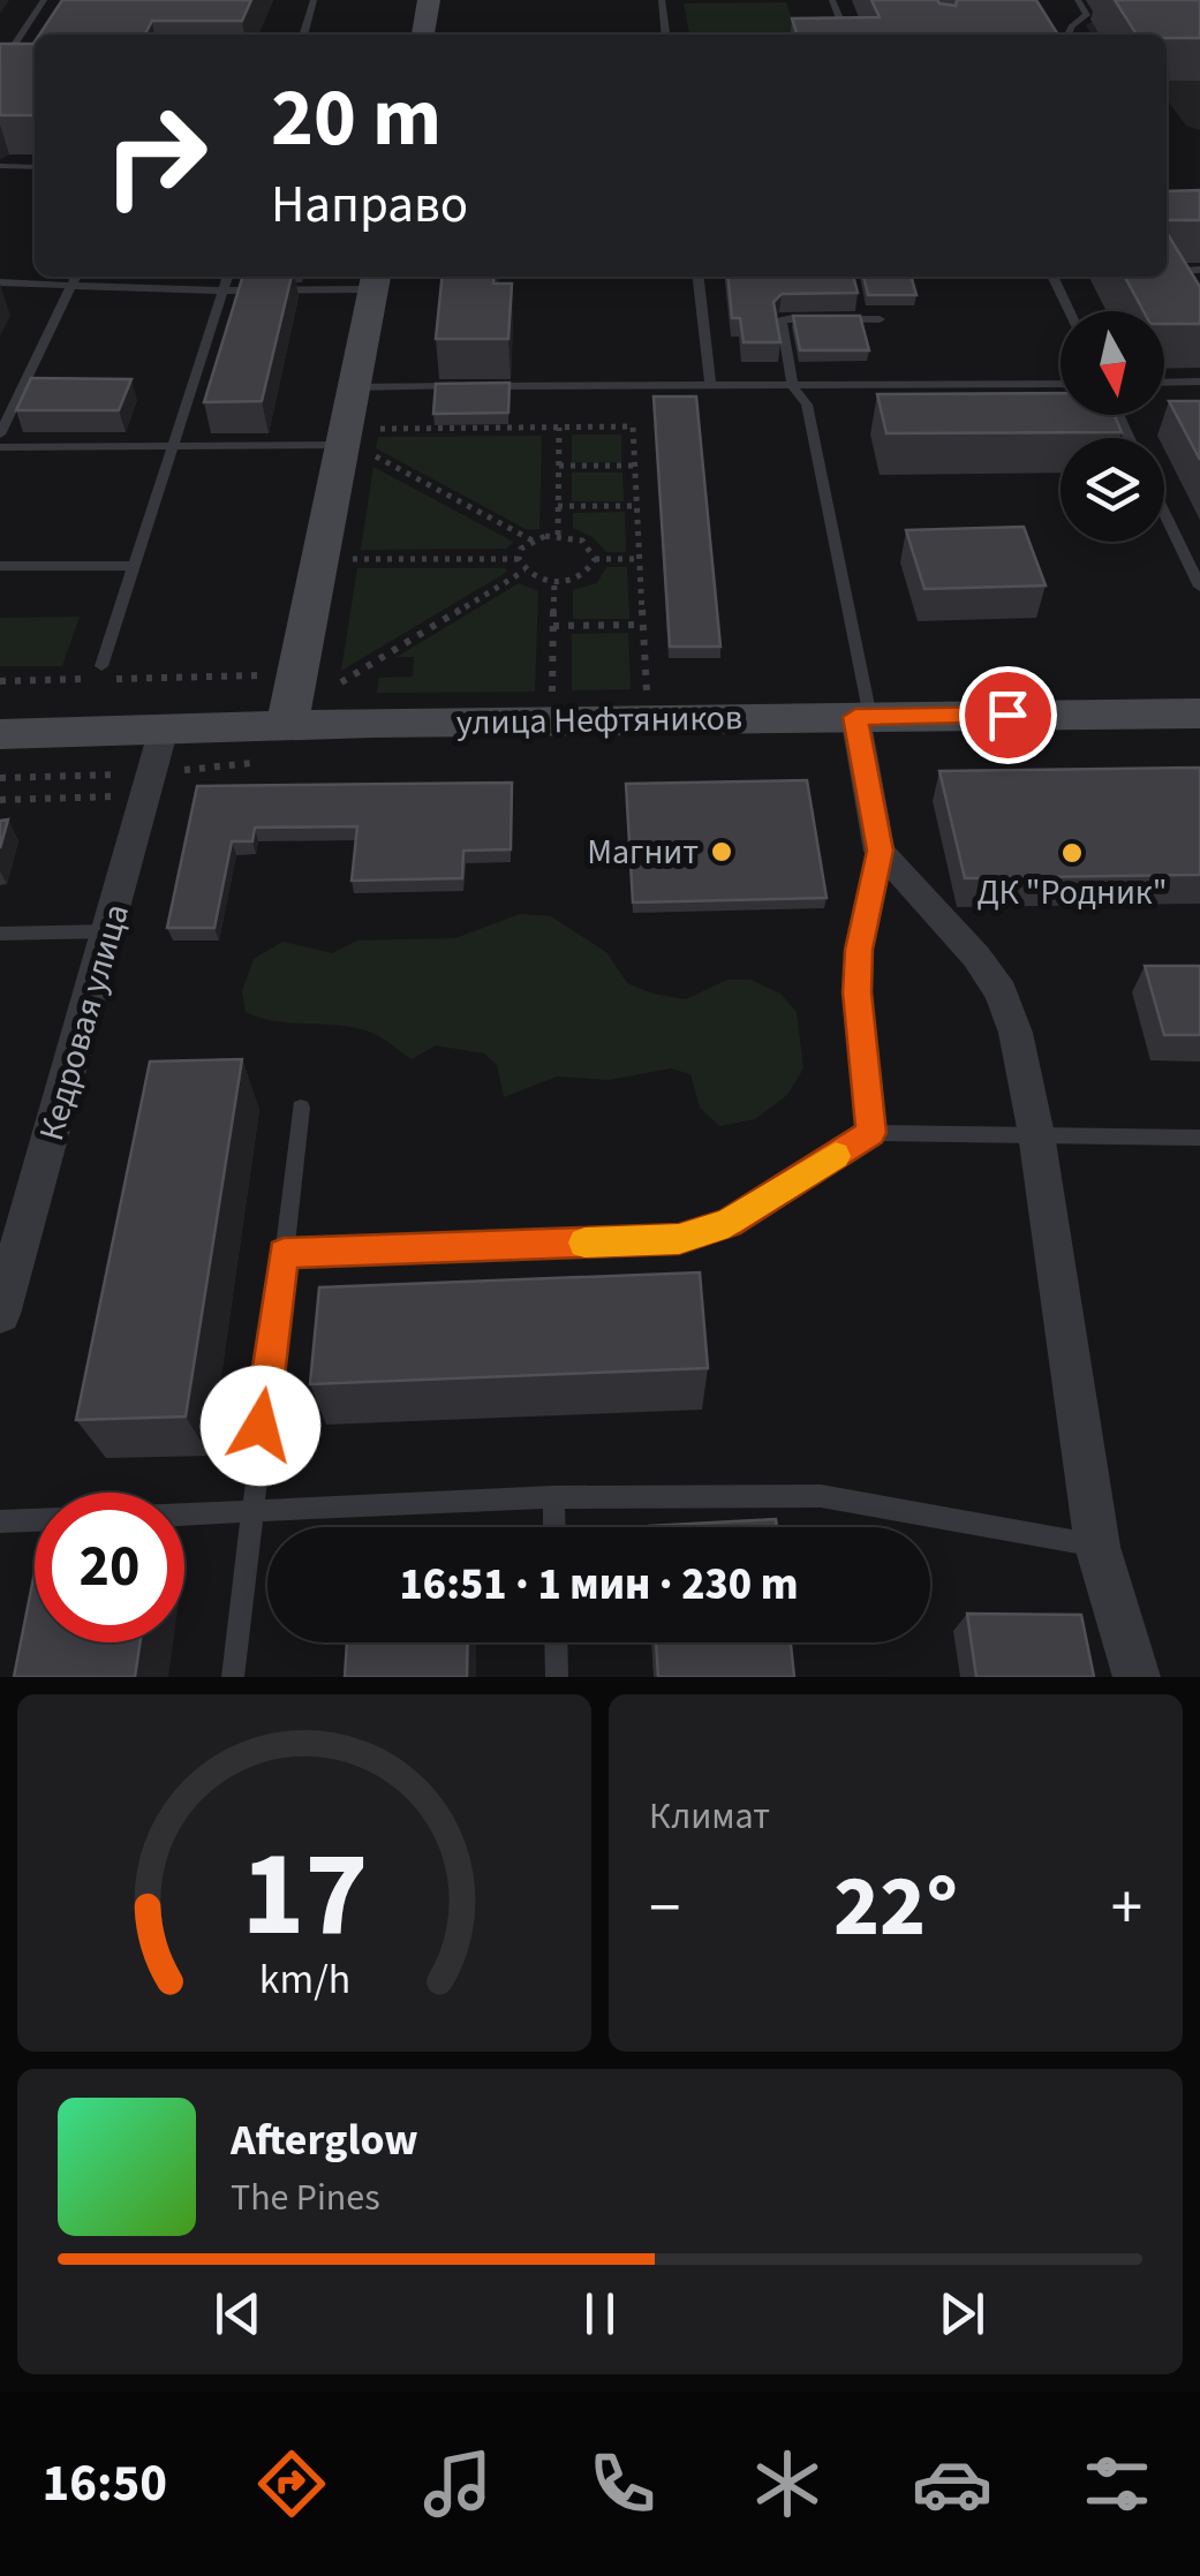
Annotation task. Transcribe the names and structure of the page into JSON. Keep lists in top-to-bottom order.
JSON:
{
  "streets": {
    "street": ["улица Нефтяников", "Кедровая улица"]
  },
  "crossings": [
    ["улица Нефтяников", "Кедровая улица"]
  ],
  "places": ["Магнит", "ДК \"Родник\""],
  "north": "bottom",
  "page": {
    "turn": ["20 m", "Направо"],
    "limit": "20",
    "trip": "16:51 · 1 мин · 230 m",
    "tile": "Климат",
    "heat": ["−", "22°", "+"],
    "song": ["Afterglow", "The Pines"],
    "tabs": "16:50",
    "gauge": ["17", "km/h"]
  }
}
